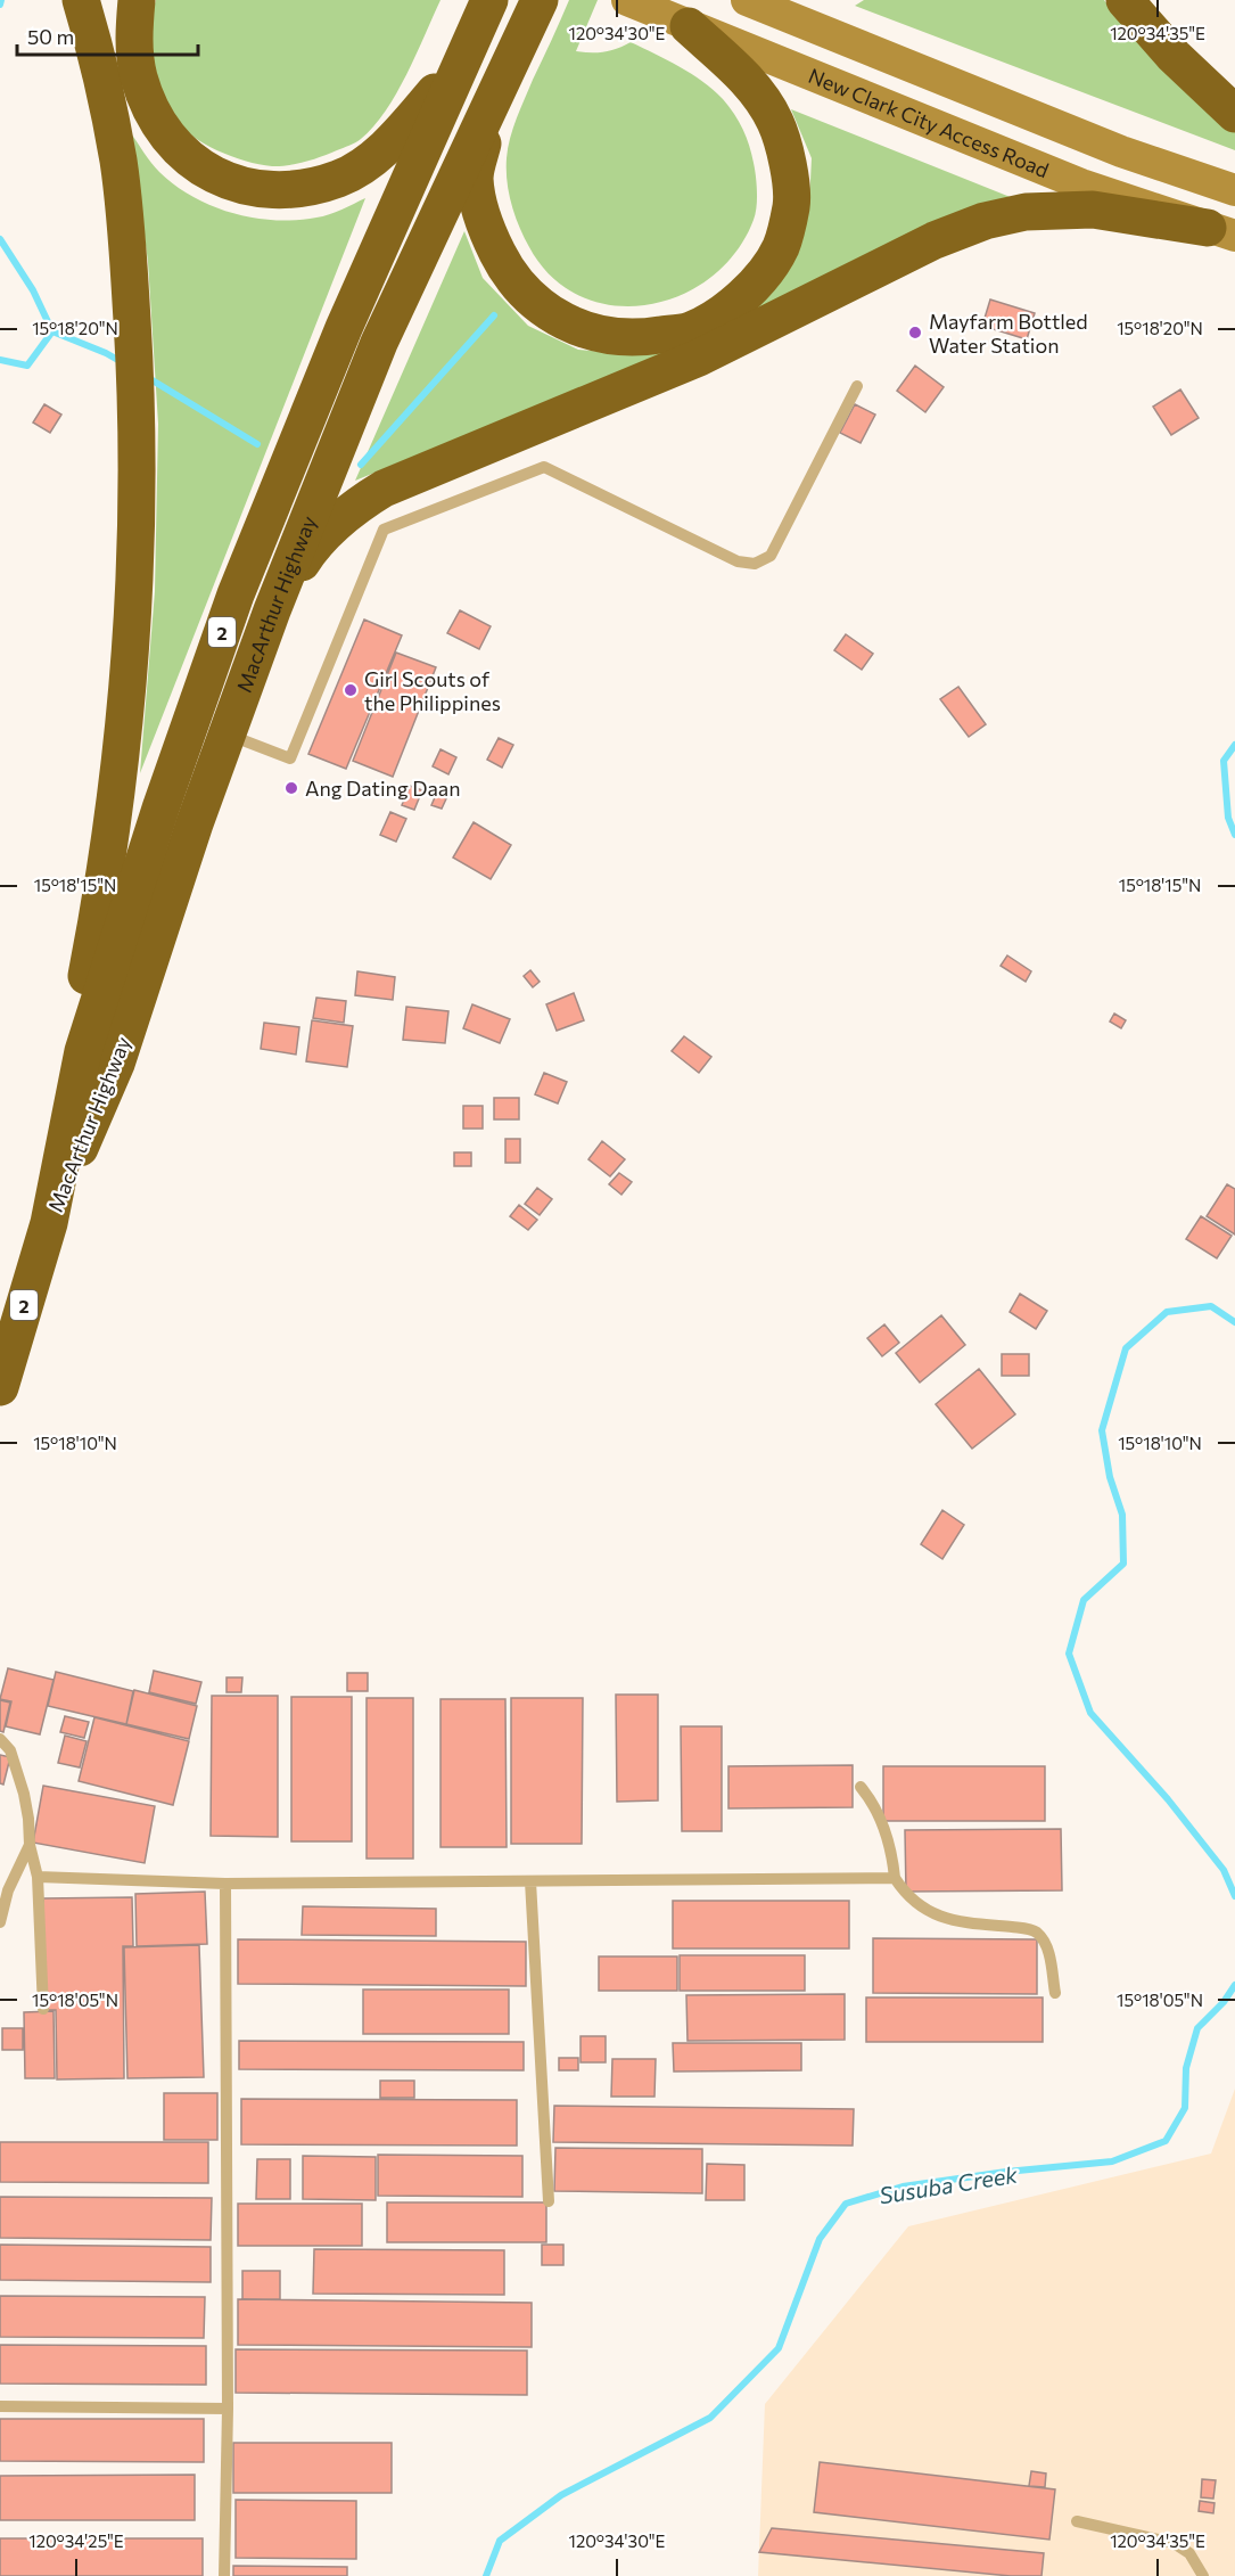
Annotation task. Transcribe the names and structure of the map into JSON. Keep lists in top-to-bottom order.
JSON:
{
  "streets": {
    "highway": ["MacArthur Highway", "2"],
    "main road": ["New Clark City Access Road"]
  },
  "water": ["Susuba Creek"],
  "places": ["Mayfarm Bottled Water Station", "Girl Scouts of the Philippines", "Ang Dating Daan"],
  "scale_bar": "50 m",
  "coordinates": [
    "120°34'30\"E",
    "120°34'35\"E",
    "15°18'20\"N",
    "15°18'15\"N",
    "15°18'10\"N",
    "15°18'05\"N",
    "120°34'25\"E"
  ]
}
